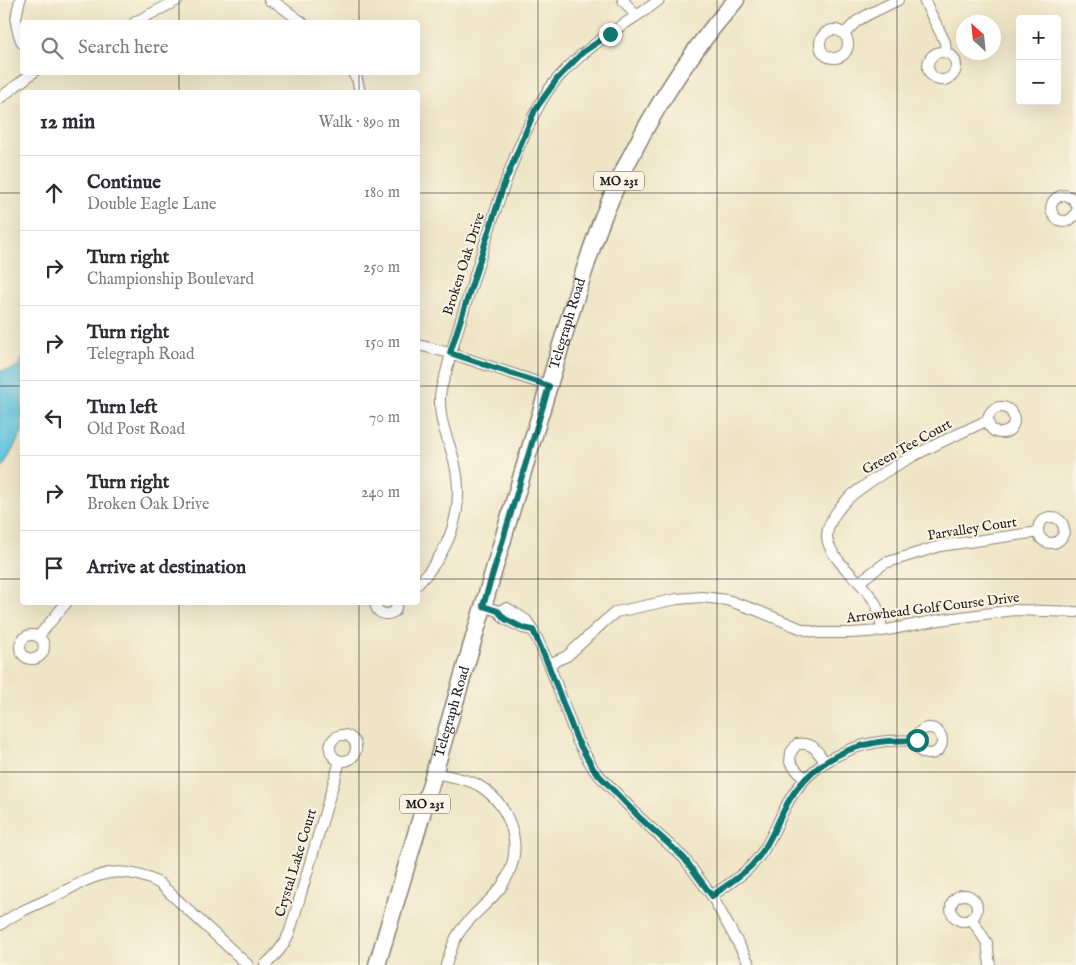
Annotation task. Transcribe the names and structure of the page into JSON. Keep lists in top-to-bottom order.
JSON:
{
  "streets": {
    "main road": ["MO 231", "Telegraph Road"],
    "street": [
      "Broken Oak Drive",
      "Green Tee Court",
      "Parvalley Court",
      "Arrowhead Golf Course Drive",
      "Crystal Lake Court"
    ]
  },
  "crossings": [
    ["Green Tee Court", "Parvalley Court"],
    ["Green Tee Court", "Arrowhead Golf Course Drive"]
  ],
  "north": "top left",
  "page": {
    "map_buttons": ["+", "−"],
    "search": "Search here",
    "heading": ["12 min", "Walk · 890 m"],
    "list": [
      ["Continue", "Double Eagle Lane", "180 m"],
      ["Turn right", "Championship Boulevard", "250 m"],
      ["Turn right", "Telegraph Road", "150 m"],
      ["Turn left", "Old Post Road", "70 m"],
      ["Turn right", "Broken Oak Drive", "240 m"],
      "Arrive at destination"
    ]
  }
}
